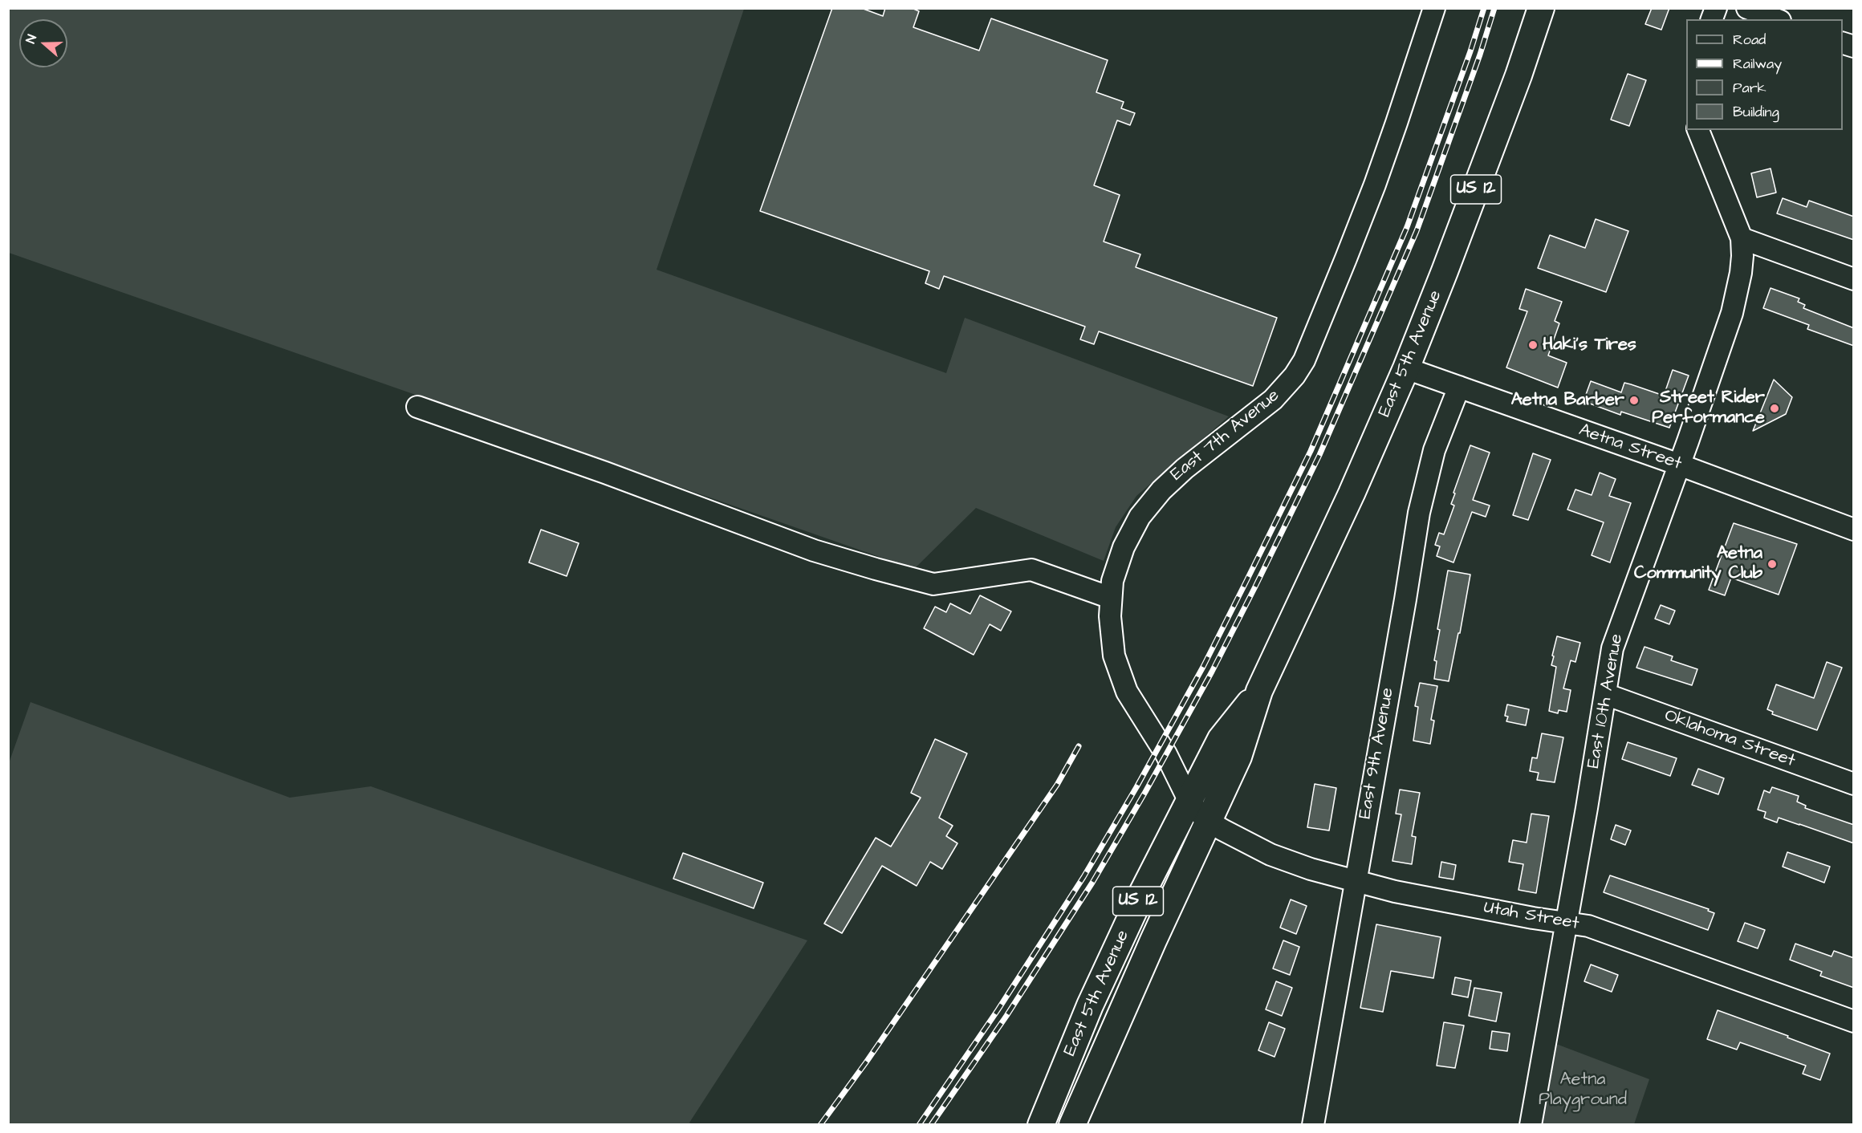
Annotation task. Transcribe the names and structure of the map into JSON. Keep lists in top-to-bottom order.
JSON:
{
  "streets": {
    "main road": ["US 12", "East 5th Avenue"],
    "street": [
      "East 7th Avenue",
      "Aetna Street",
      "East 10th Avenue",
      "Oklahoma Street",
      "East 9th Avenue",
      "Utah Street"
    ]
  },
  "crossings": [
    ["East 5th Avenue", "East 7th Avenue"],
    ["East 5th Avenue", "Aetna Street"],
    ["East 5th Avenue", "Utah Street"],
    ["East 7th Avenue", "Utah Street"],
    ["Aetna Street", "East 10th Avenue"],
    ["Aetna Street", "East 9th Avenue"],
    ["East 10th Avenue", "Oklahoma Street"],
    ["East 10th Avenue", "Utah Street"],
    ["East 9th Avenue", "Utah Street"]
  ],
  "parks": ["Aetna Playground"],
  "places": [
    "Haki's Tires",
    "Aetna Barber",
    "Street Rider Performance",
    "Aetna Community Club"
  ],
  "legend": [
    "Road",
    "Railway",
    "Park",
    "Building"
  ],
  "north": "left"
}
